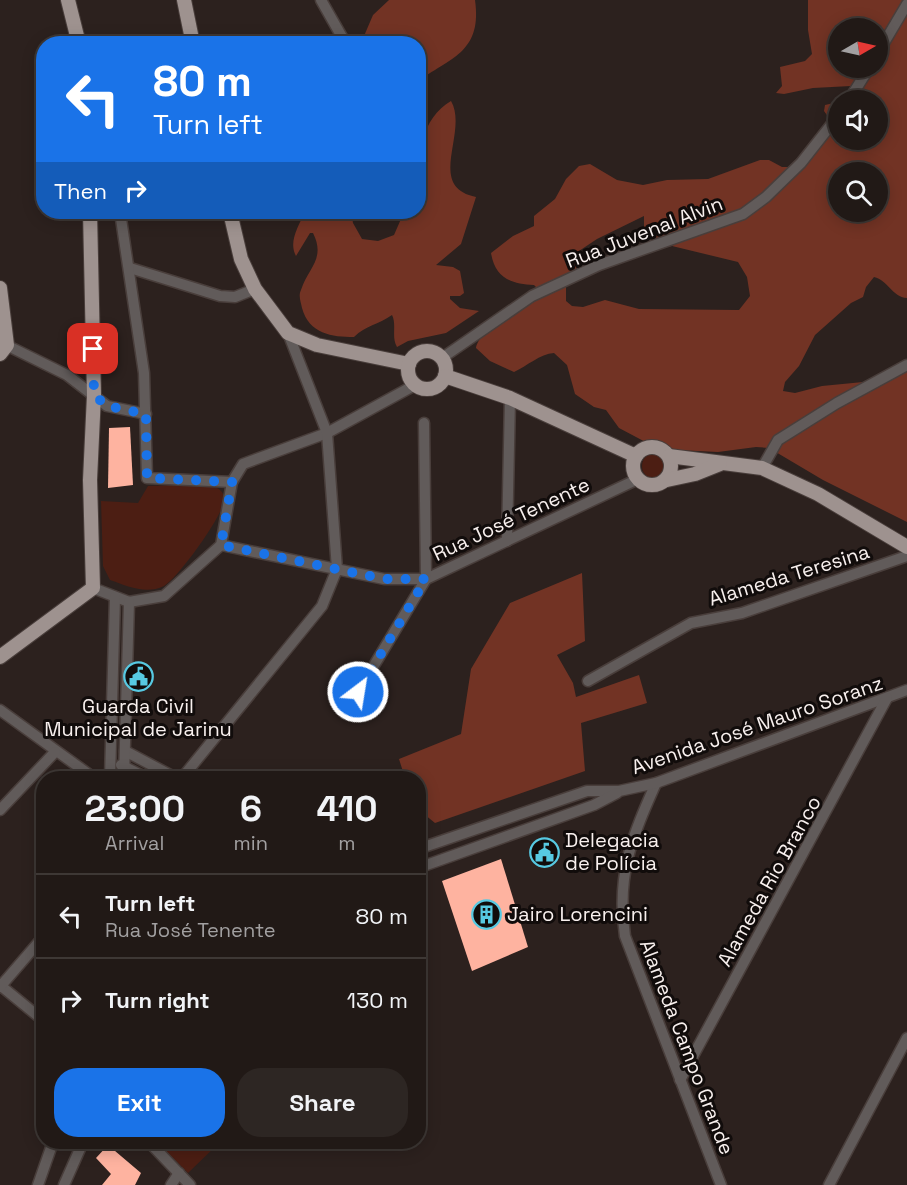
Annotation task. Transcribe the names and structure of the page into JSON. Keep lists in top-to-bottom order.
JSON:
{
  "streets": {
    "street": [
      "Rua Juvenal Alvin",
      "Rua José Tenente",
      "Alameda Teresina",
      "Avenida José Mauro Soranz",
      "Alameda Rio Branco",
      "Alameda Campo Grande"
    ]
  },
  "crossings": [
    ["Avenida José Mauro Soranz", "Alameda Rio Branco"],
    ["Avenida José Mauro Soranz", "Alameda Campo Grande"],
    ["Alameda Rio Branco", "Alameda Campo Grande"]
  ],
  "places": {
    "public building": ["Guarda Civil Municipal de Jarinu", "Delegacia de Polícia"],
    "building": ["Jairo Lorencini"]
  },
  "north": "right",
  "page": {
    "turn": ["80 m", "Turn left"],
    "then": "Then",
    "eta": [
      "23:00",
      "Arrival",
      "6",
      "min",
      "410",
      "m"
    ],
    "list": [
      {
        "name": "Turn left",
        "note": "Rua José Tenente",
        "value": "80 m"
      },
      {
        "name": "Turn right",
        "value": "130 m"
      }
    ],
    "buttons": ["Exit", "Share"]
  }
}
